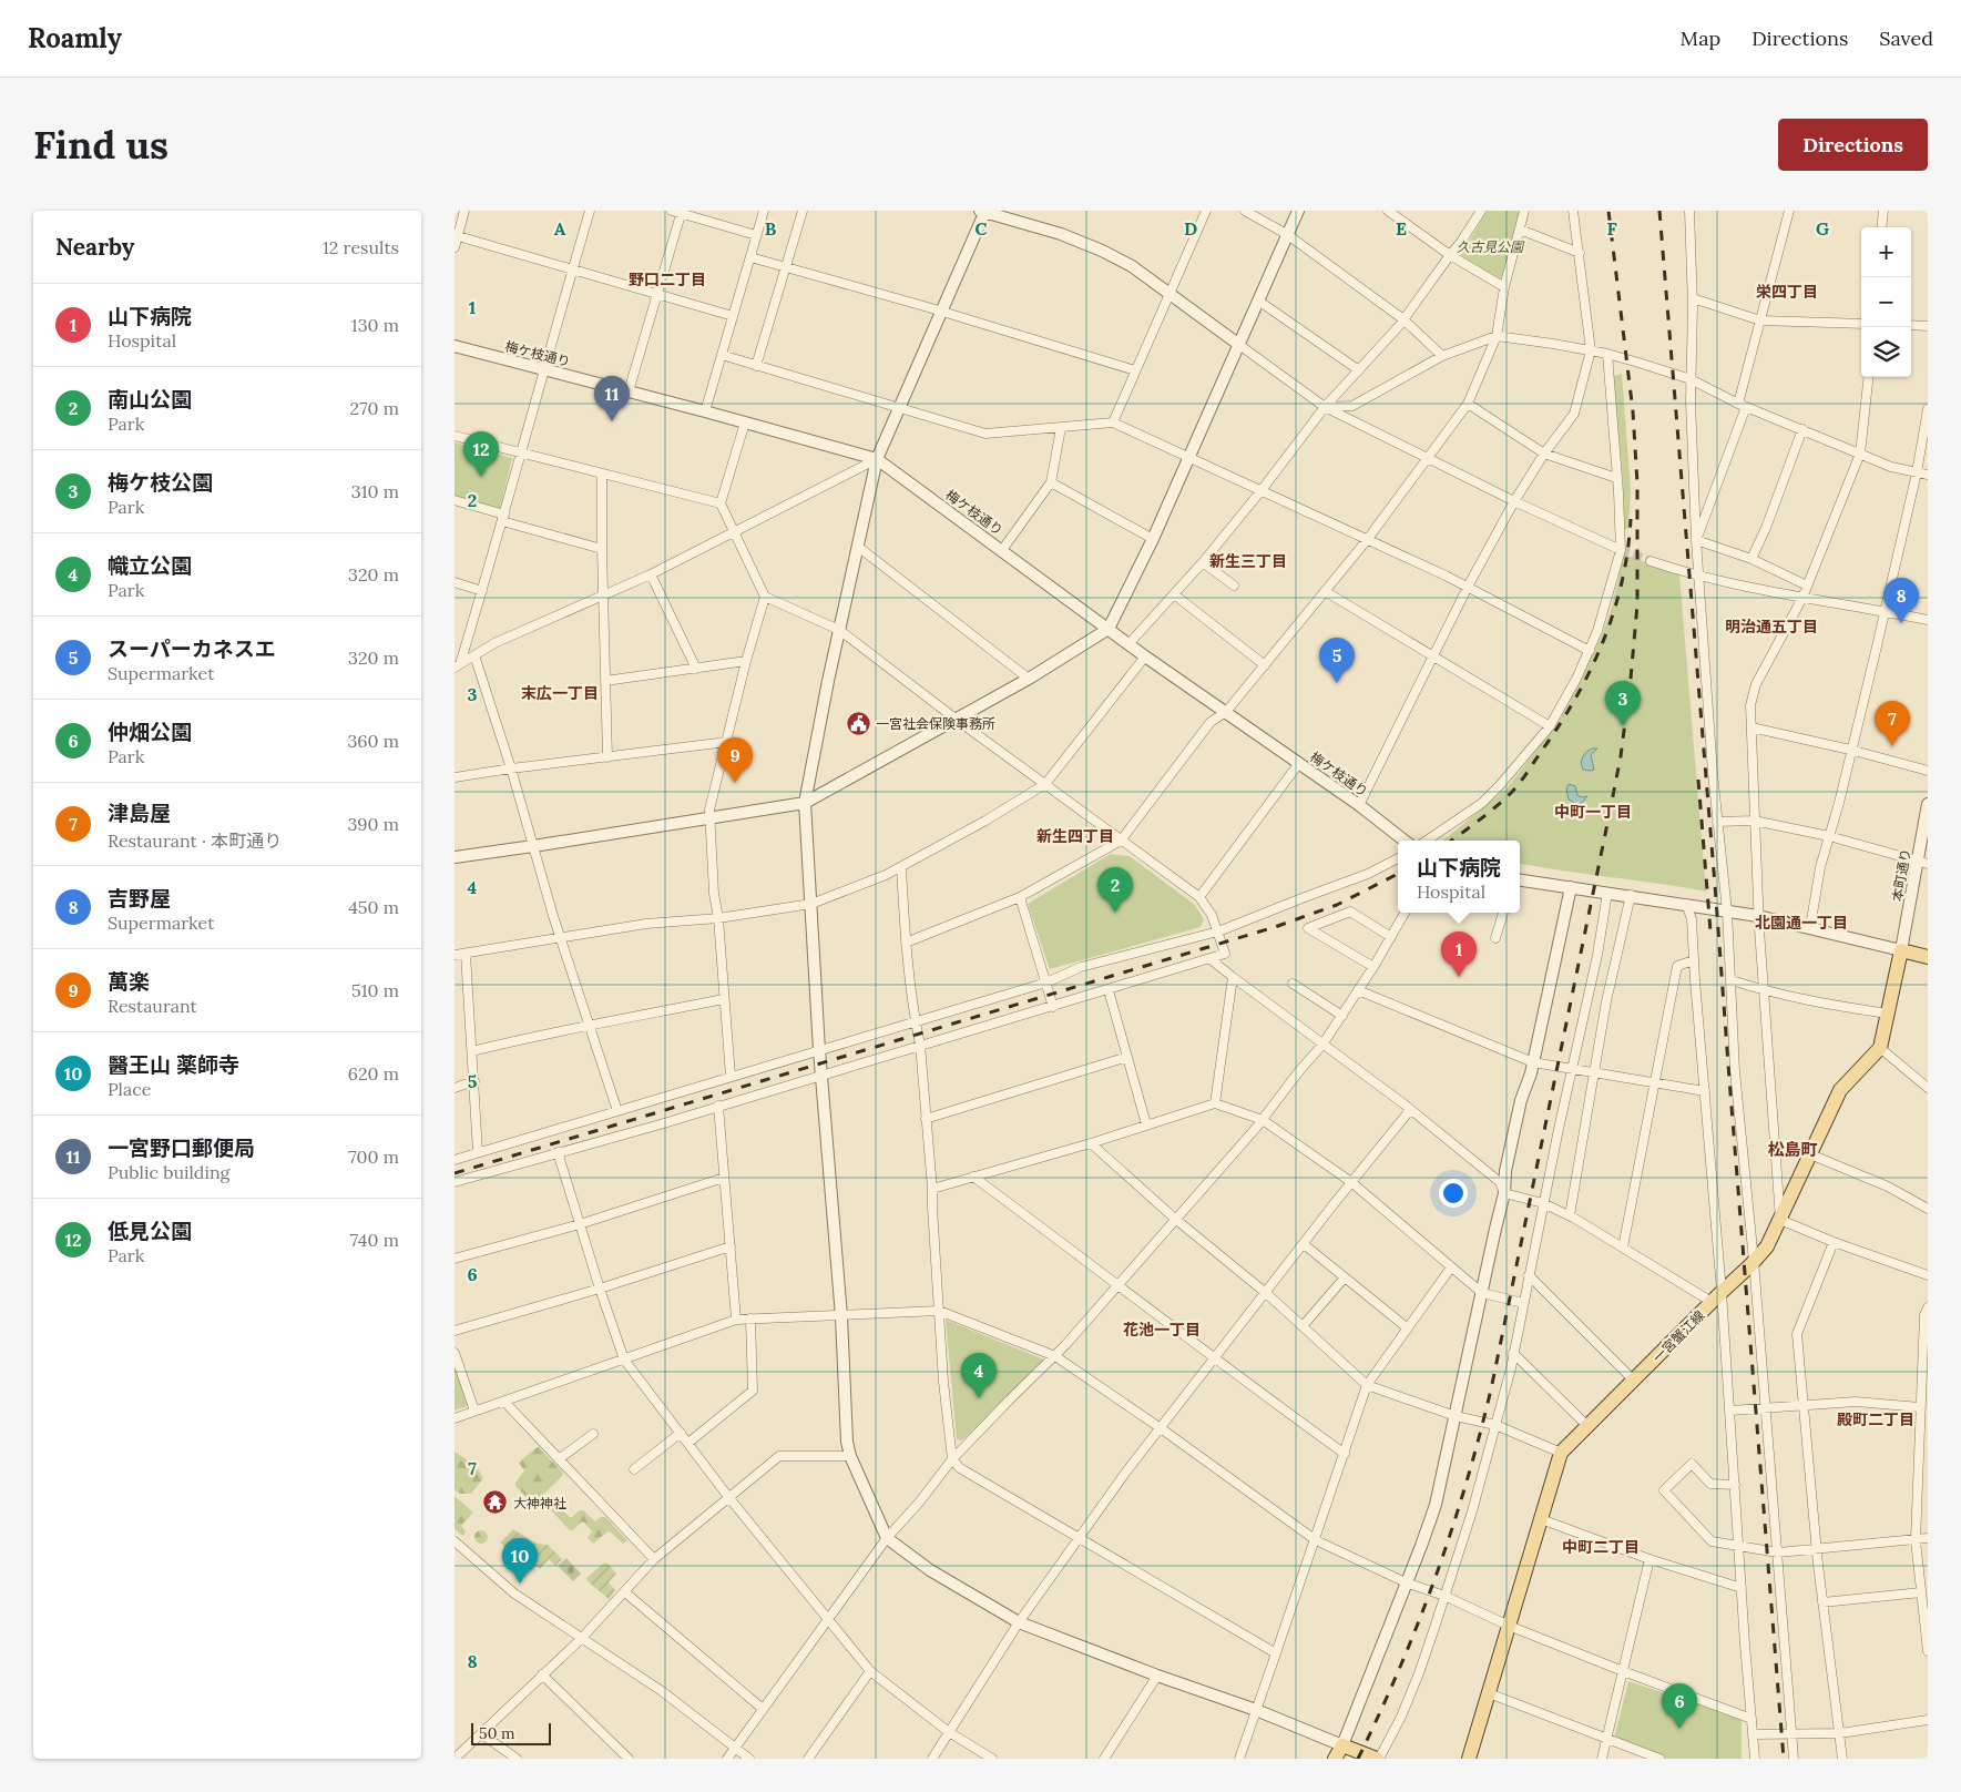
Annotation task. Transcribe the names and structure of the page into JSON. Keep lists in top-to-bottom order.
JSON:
{
  "streets": {
    "main road": ["一宮蟹江線"],
    "street": ["梅ケ枝通り", "本町通り"]
  },
  "crossings": [
    ["本町通り", "一宮蟹江線"]
  ],
  "districts": [
    "野口二丁目",
    "栄四丁目",
    "新生三丁目",
    "明治通五丁目",
    "末広一丁目",
    "中町一丁目",
    "新生四丁目",
    "北園通一丁目",
    "松島町",
    "花池一丁目",
    "殿町二丁目",
    "中町二丁目"
  ],
  "parks": ["久古見公園"],
  "places": {
    "public building": ["一宮社会保険事務所"],
    "temple": ["大神神社"]
  },
  "scale_bar": "50 m",
  "page": {
    "header": "Roamly",
    "nav": ["Map", "Directions", "Saved"],
    "buttons": "Directions",
    "title": "Find us",
    "heading": ["Nearby", "12 results"],
    "map_buttons": ["+", "−"],
    "list": [
      {
        "mark": "1",
        "name": "山下病院",
        "note": "Hospital",
        "value": "130 m"
      },
      {
        "mark": "2",
        "name": "南山公園",
        "note": "Park",
        "value": "270 m"
      },
      {
        "mark": "3",
        "name": "梅ケ枝公園",
        "note": "Park",
        "value": "310 m"
      },
      {
        "mark": "4",
        "name": "幟立公園",
        "note": "Park",
        "value": "320 m"
      },
      {
        "mark": "5",
        "name": "スーパーカネスエ",
        "note": "Supermarket",
        "value": "320 m"
      },
      {
        "mark": "6",
        "name": "仲畑公園",
        "note": "Park",
        "value": "360 m"
      },
      {
        "mark": "7",
        "name": "津島屋",
        "note": "Restaurant · 本町通り",
        "value": "390 m"
      },
      {
        "mark": "8",
        "name": "吉野屋",
        "note": "Supermarket",
        "value": "450 m"
      },
      {
        "mark": "9",
        "name": "萬楽",
        "note": "Restaurant",
        "value": "510 m"
      },
      {
        "mark": "10",
        "name": "醫王山 薬師寺",
        "note": "Place",
        "value": "620 m"
      },
      {
        "mark": "11",
        "name": "一宮野口郵便局",
        "note": "Public building",
        "value": "700 m"
      },
      {
        "mark": "12",
        "name": "低見公園",
        "note": "Park",
        "value": "740 m"
      }
    ],
    "pins": [
      "11",
      "12",
      "8",
      "5",
      "3",
      "7",
      "9",
      "2",
      "1",
      "4",
      "10",
      "6"
    ],
    "popup": ["山下病院", "Hospital"],
    "scale": "50 m"
  },
  "grid": {
    "columns": [
      "A",
      "B",
      "C",
      "D",
      "E",
      "F",
      "G"
    ],
    "rows": [
      "1",
      "2",
      "3",
      "4",
      "5",
      "6",
      "7",
      "8"
    ]
  }
}
